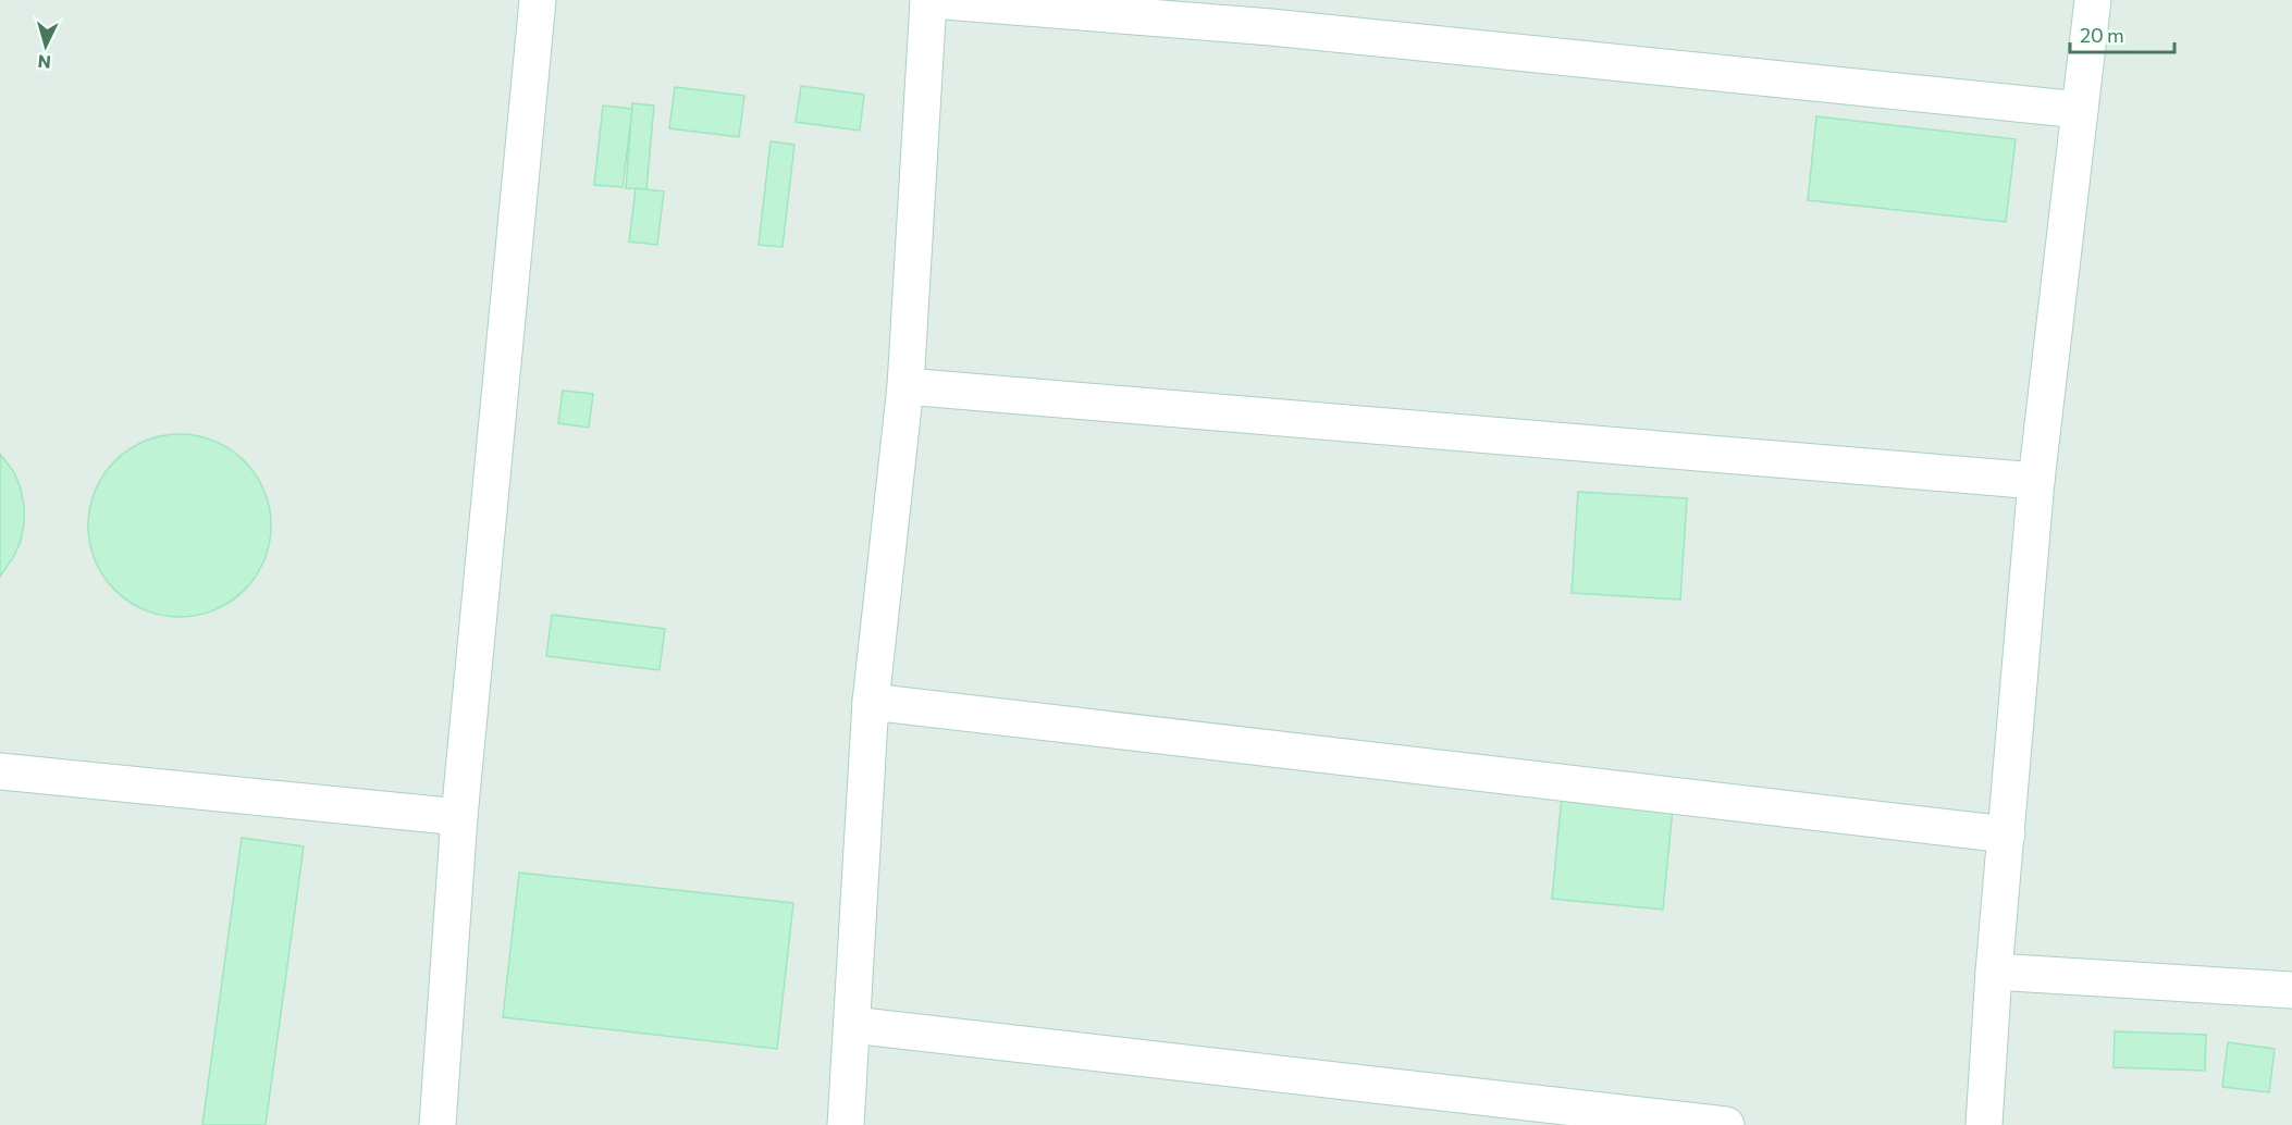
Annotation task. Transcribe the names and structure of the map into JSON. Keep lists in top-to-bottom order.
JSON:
{
  "scale_bar": "20 m",
  "north": "bottom"
}
